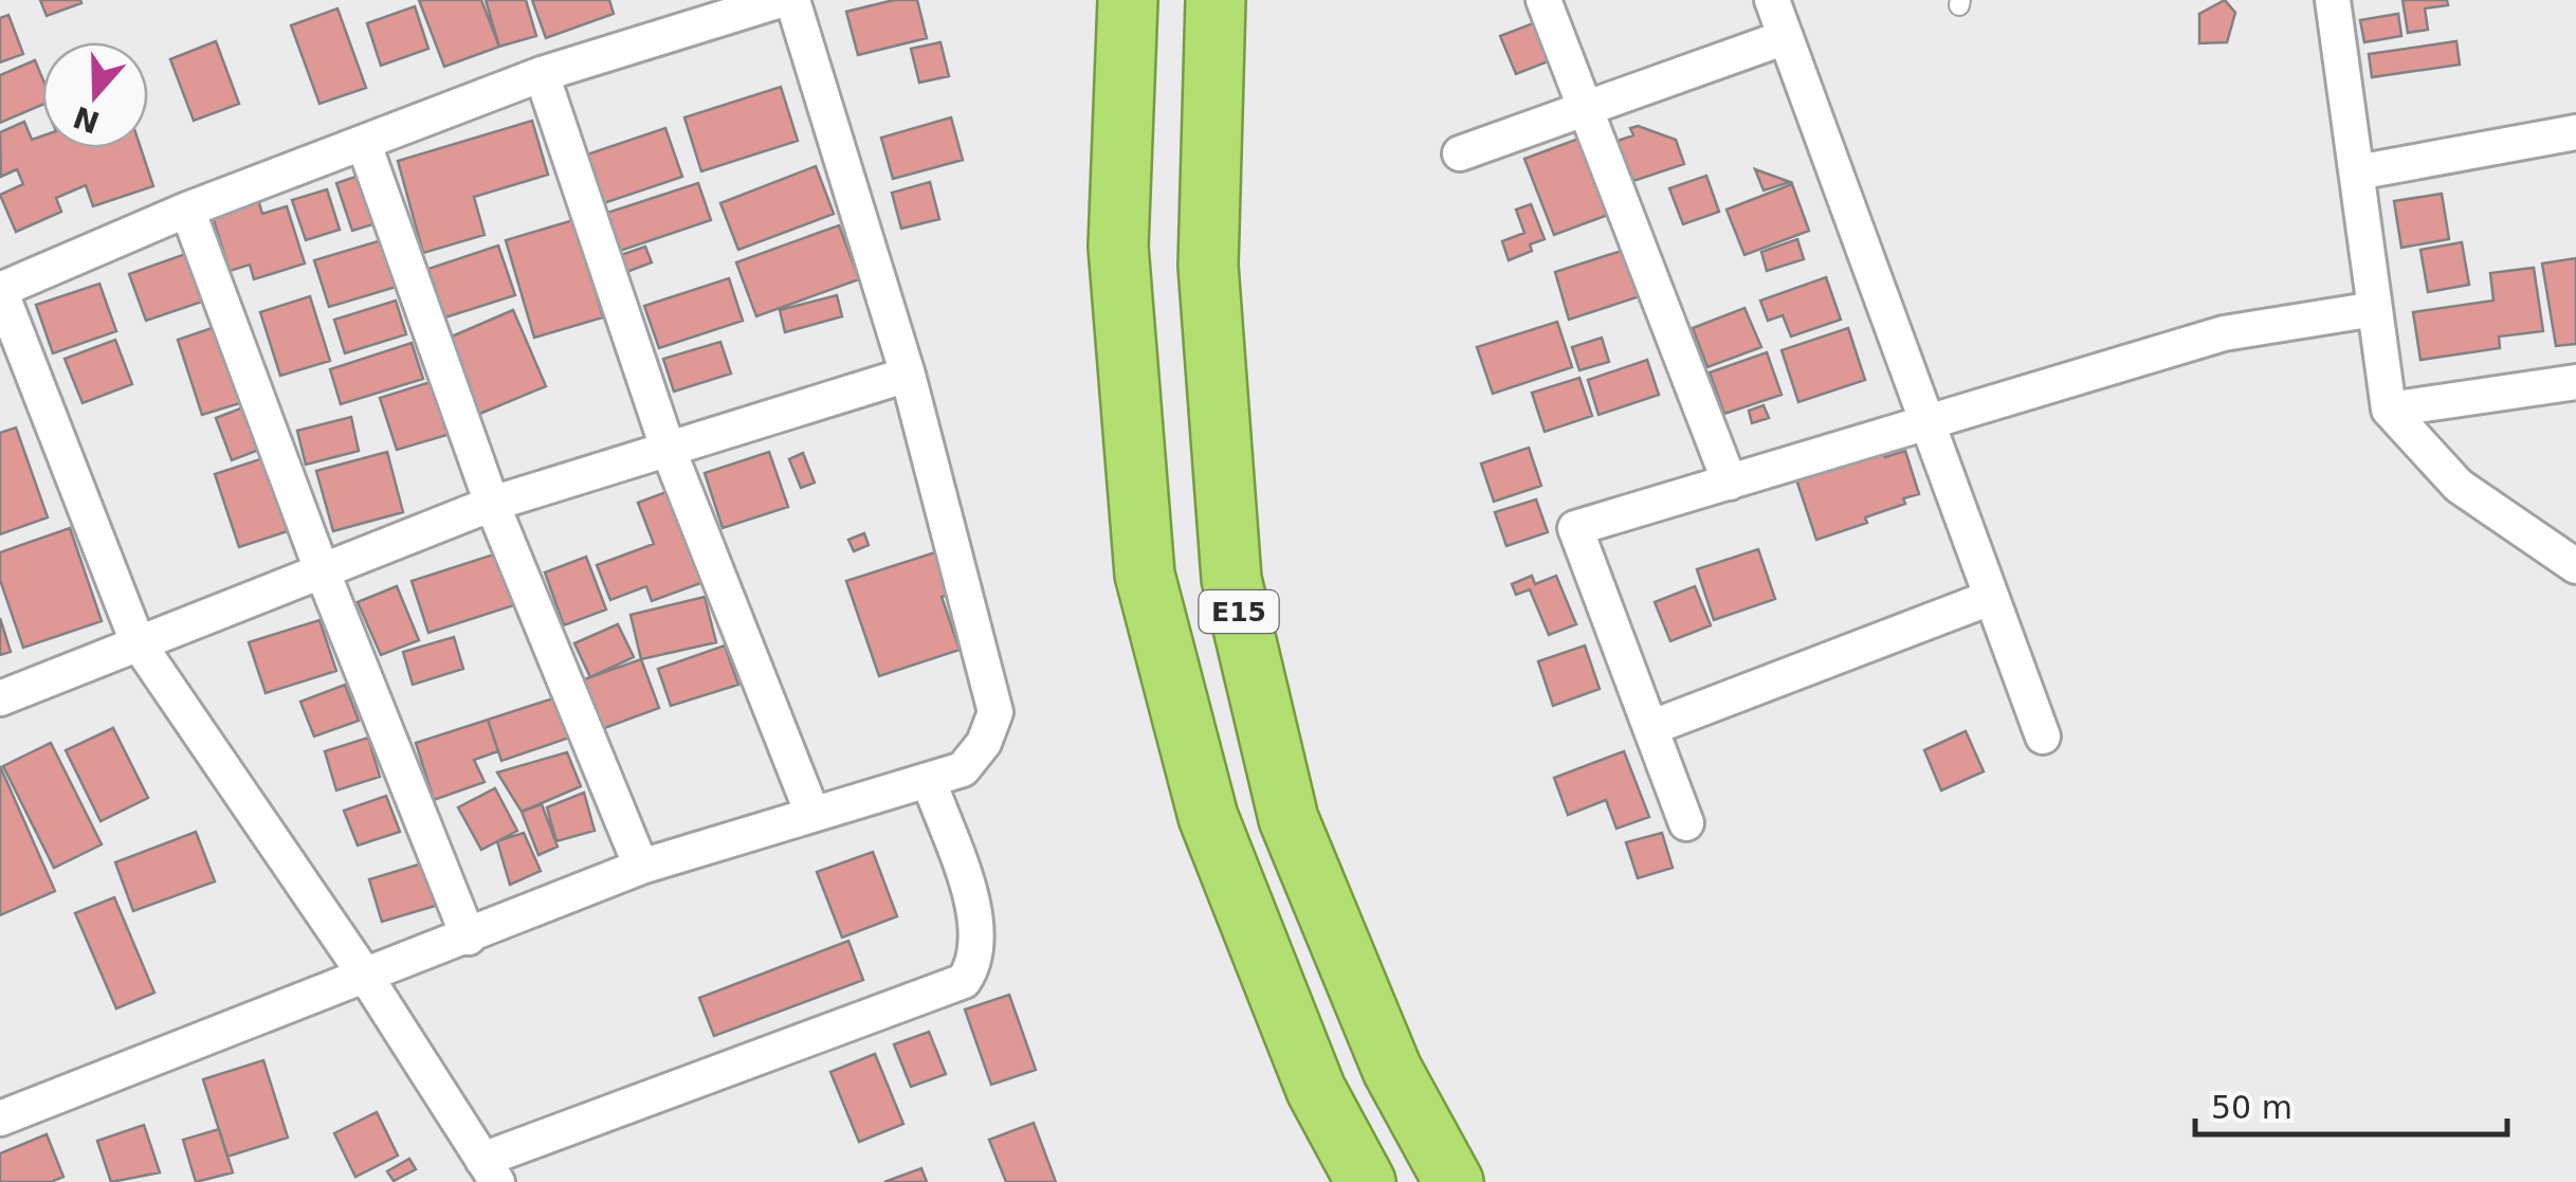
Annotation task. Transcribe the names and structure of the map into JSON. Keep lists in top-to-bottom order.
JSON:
{
  "streets": {
    "highway": ["E15"]
  },
  "scale_bar": "50 m",
  "north": "bottom"
}
